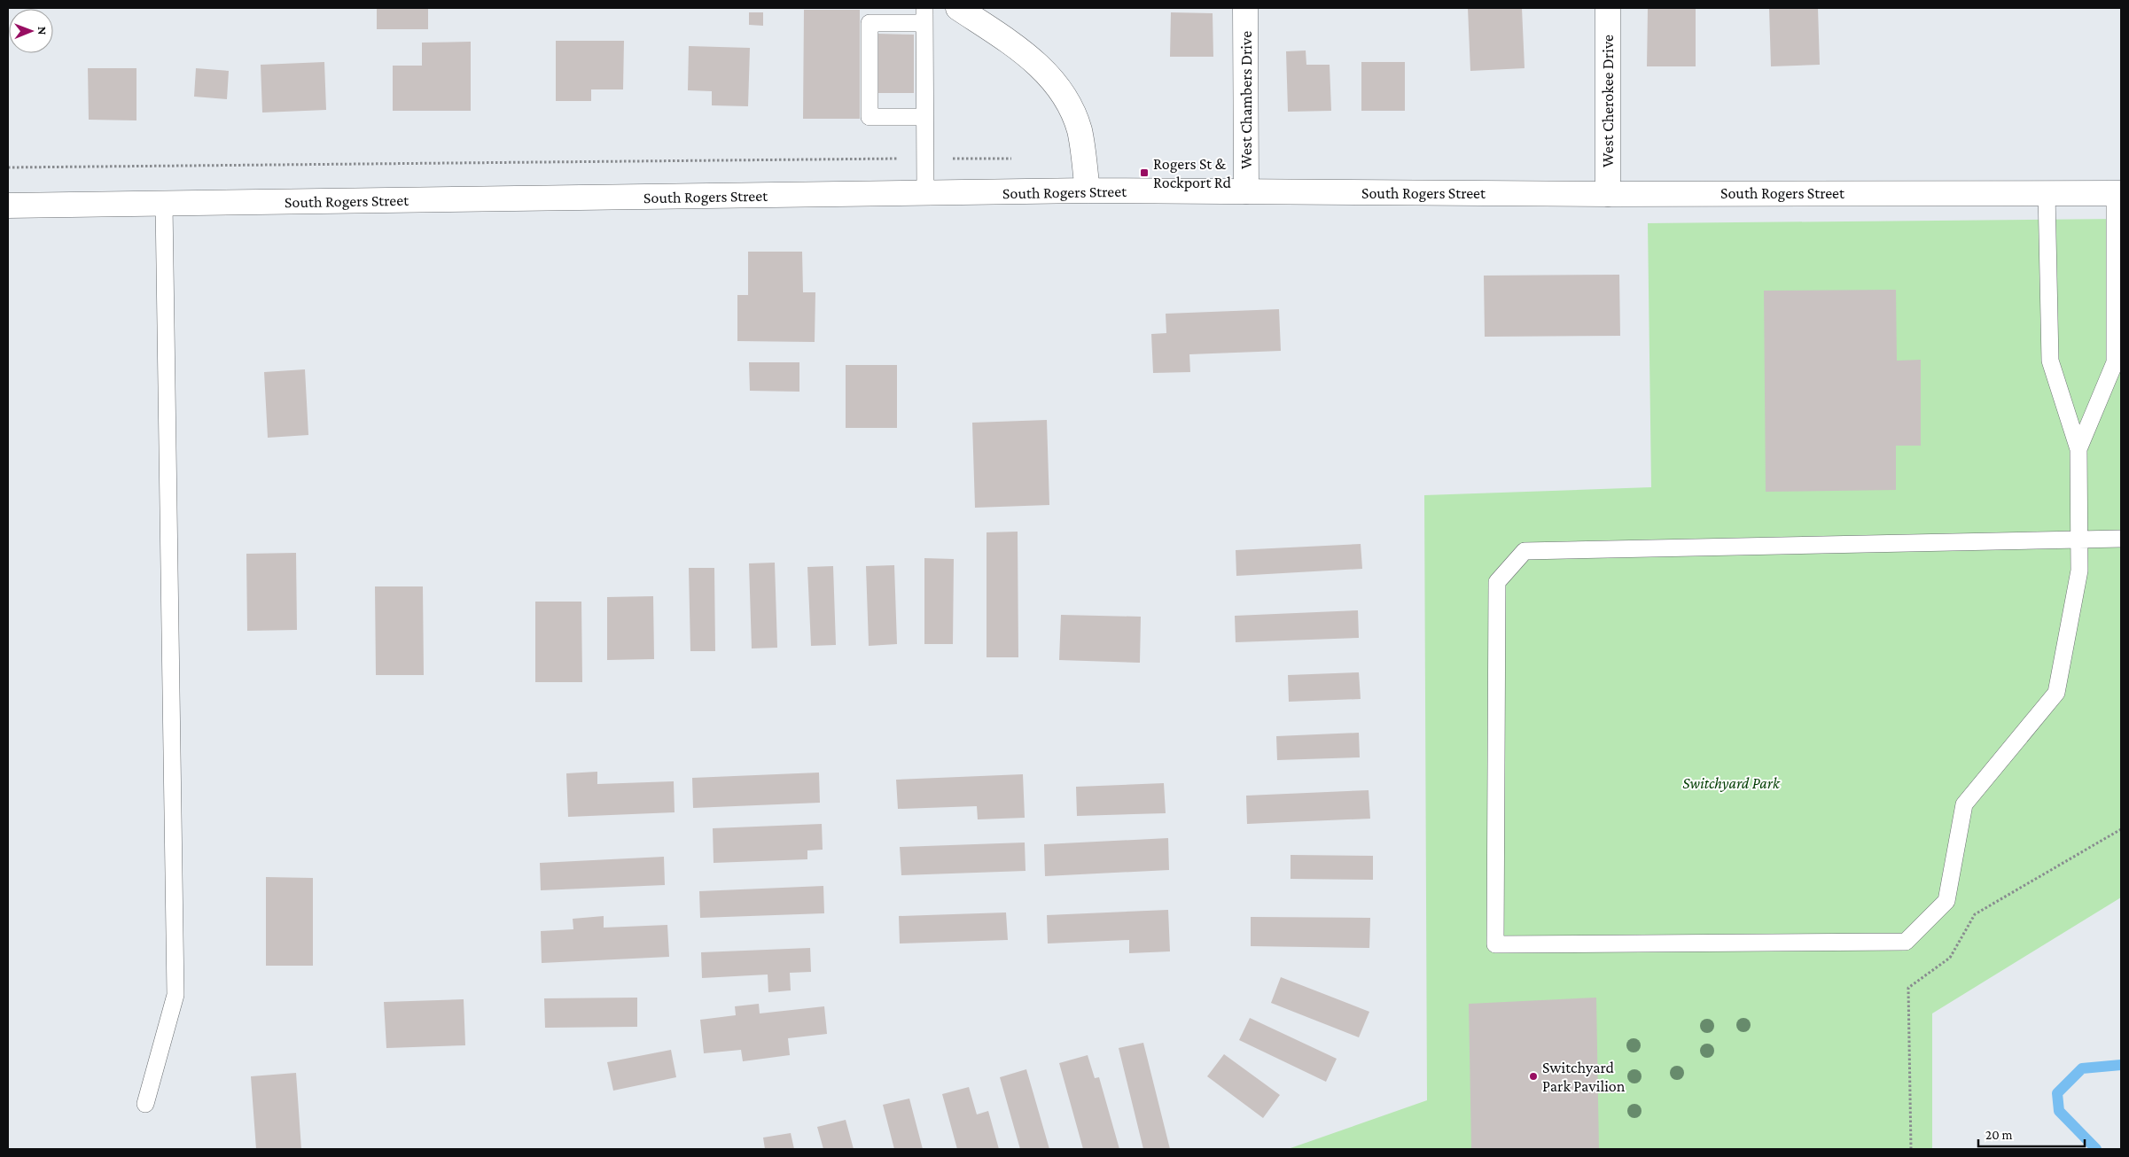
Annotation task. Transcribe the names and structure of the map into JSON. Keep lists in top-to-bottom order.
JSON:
{
  "streets": {
    "street": ["West Chambers Drive", "West Cherokee Drive", "South Rogers Street"]
  },
  "crossings": [
    ["West Chambers Drive", "South Rogers Street"],
    ["West Cherokee Drive", "South Rogers Street"]
  ],
  "parks": ["Switchyard Park"],
  "places": {
    "transit": ["Rogers St & Rockport Rd"],
    "other": ["Switchyard Park Pavilion"]
  },
  "scale_bar": "20 m",
  "north": "right"
}
